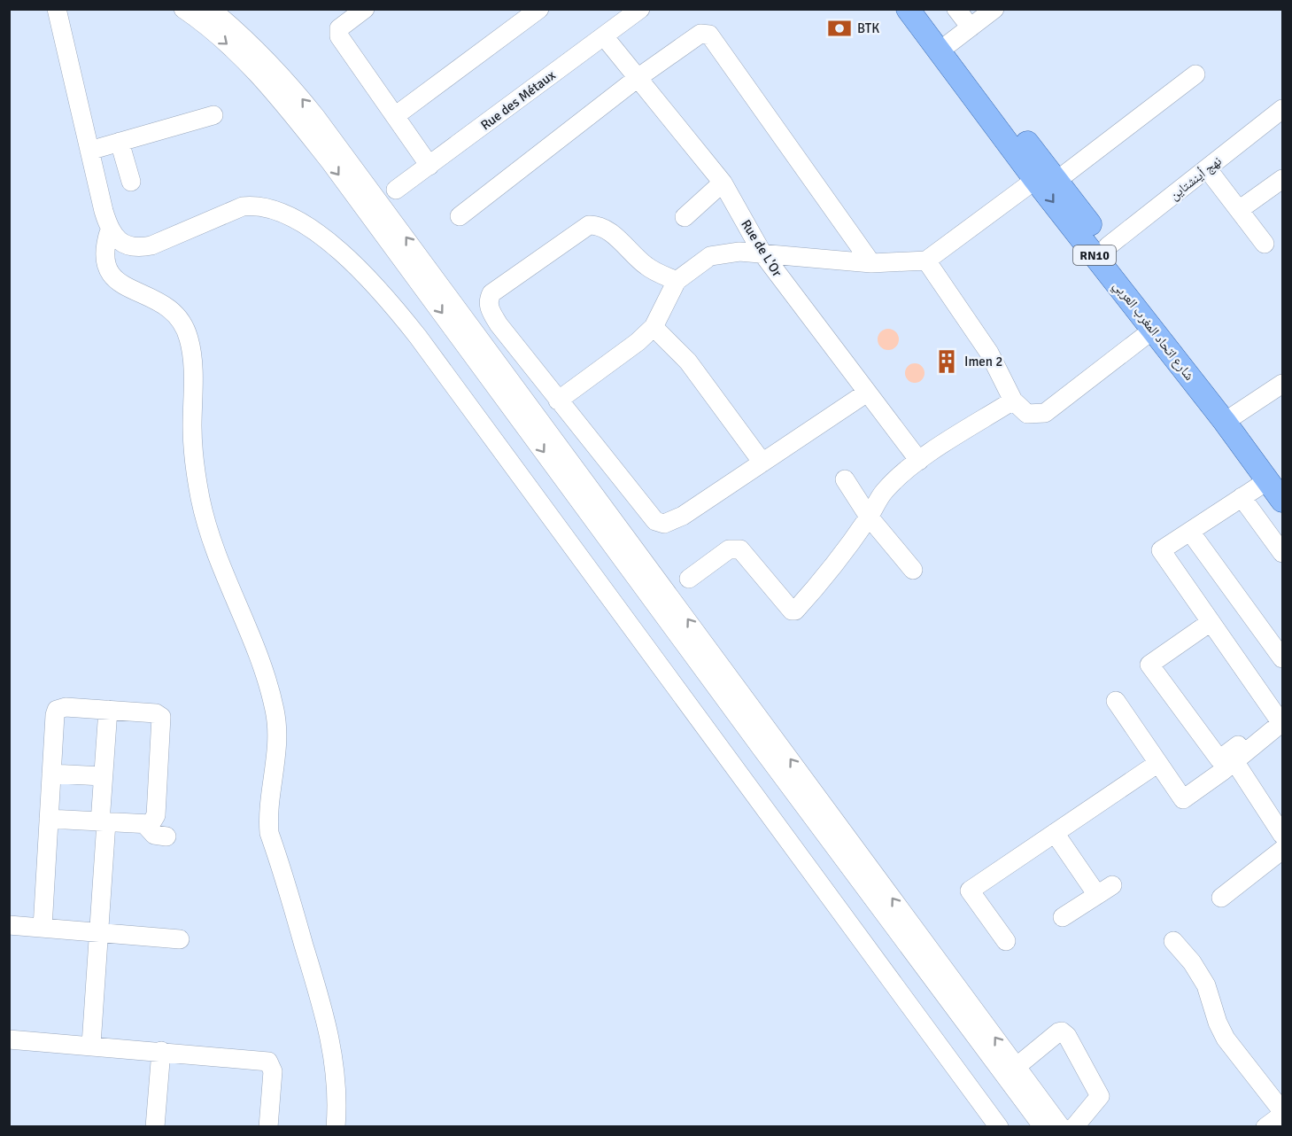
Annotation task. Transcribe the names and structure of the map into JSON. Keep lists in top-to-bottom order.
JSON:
{
  "streets": {
    "main road": ["RN10", "شارع اتحاد المغرب العربي"],
    "street": ["Rue des Métaux", "نهج أينشتاين", "Rue de L'Or"]
  },
  "crossings": [
    ["Rue des Métaux", "Rue de L'Or"],
    ["نهج أينشتاين", "شارع اتحاد المغرب العربي"]
  ],
  "places": {
    "bank": ["BTK"],
    "building": ["Imen 2"]
  }
}
